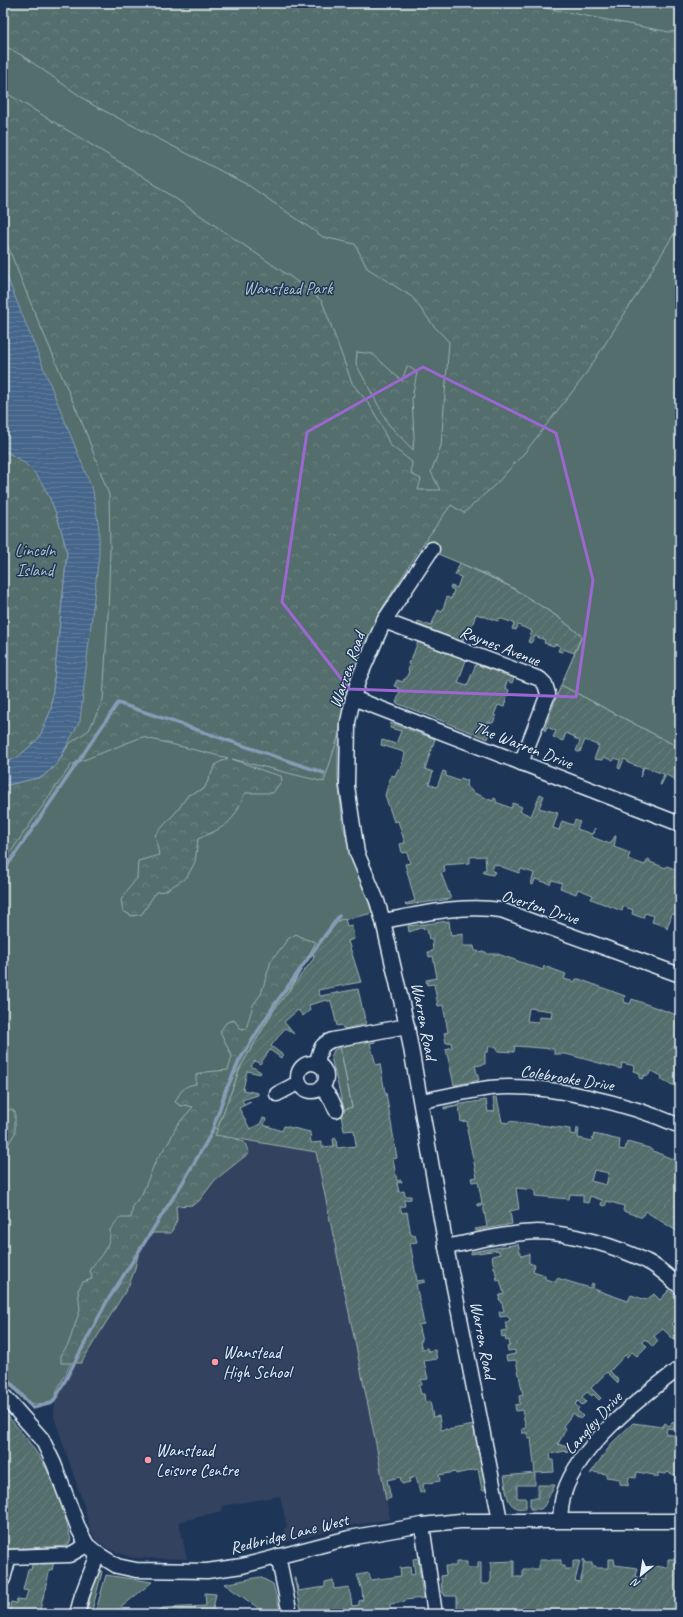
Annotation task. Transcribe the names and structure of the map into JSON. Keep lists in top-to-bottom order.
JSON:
{
  "streets": {
    "street": [
      "Raynes Avenue",
      "Warren Road",
      "The Warren Drive",
      "Overton Drive",
      "Colebrooke Drive",
      "Langley Drive",
      "Redbridge Lane West"
    ]
  },
  "crossings": [
    ["Raynes Avenue", "Warren Road"],
    ["Raynes Avenue", "The Warren Drive"],
    ["Warren Road", "The Warren Drive"],
    ["Warren Road", "Overton Drive"],
    ["Warren Road", "Colebrooke Drive"],
    ["Warren Road", "Redbridge Lane West"],
    ["Langley Drive", "Redbridge Lane West"]
  ],
  "parks": ["Wanstead Park", "Lincoln Island"],
  "places": ["Wanstead High School", "Wanstead Leisure Centre"],
  "north": "bottom left"
}
